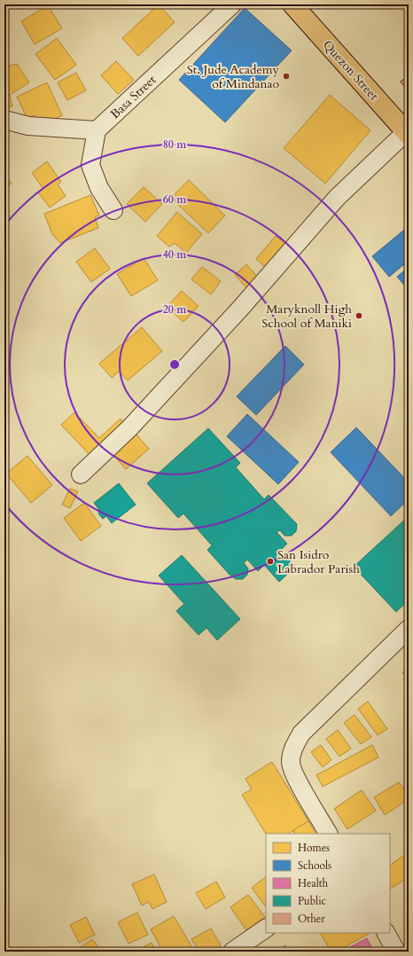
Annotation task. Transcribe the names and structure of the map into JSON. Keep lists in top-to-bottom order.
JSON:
{
  "streets": {
    "highway": ["Quezon Street"],
    "street": ["Basa Street"]
  },
  "places": ["St. Jude Academy of Mindanao", "Maryknoll High School of Maniki", "San Isidro Labrador Parish"],
  "legend": [
    "Homes",
    "Schools",
    "Health",
    "Public",
    "Other"
  ],
  "rings": [
    "80 m",
    "60 m",
    "40 m",
    "20 m"
  ]
}
